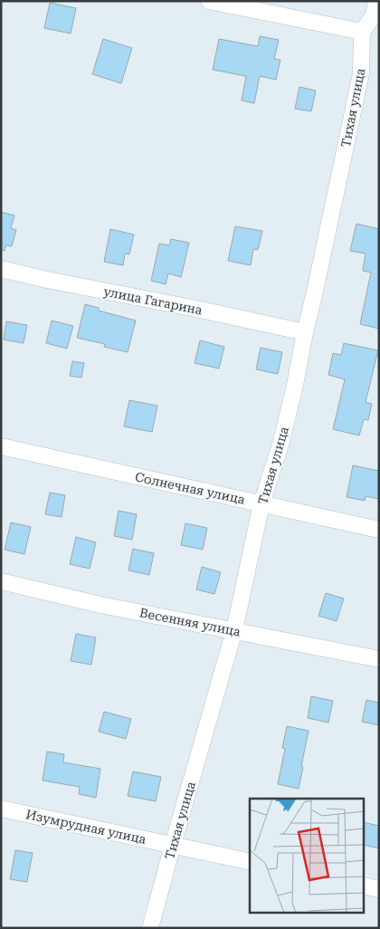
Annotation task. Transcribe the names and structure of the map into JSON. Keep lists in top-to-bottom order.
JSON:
{
  "streets": {
    "street": [
      "Тихая улица",
      "улица Гагарина",
      "Солнечная улица",
      "Весенняя улица",
      "Изумрудная улица"
    ]
  },
  "crossings": [
    ["Тихая улица", "улица Гагарина"],
    ["Тихая улица", "Солнечная улица"],
    ["Тихая улица", "Весенняя улица"],
    ["Тихая улица", "Изумрудная улица"]
  ]
}
